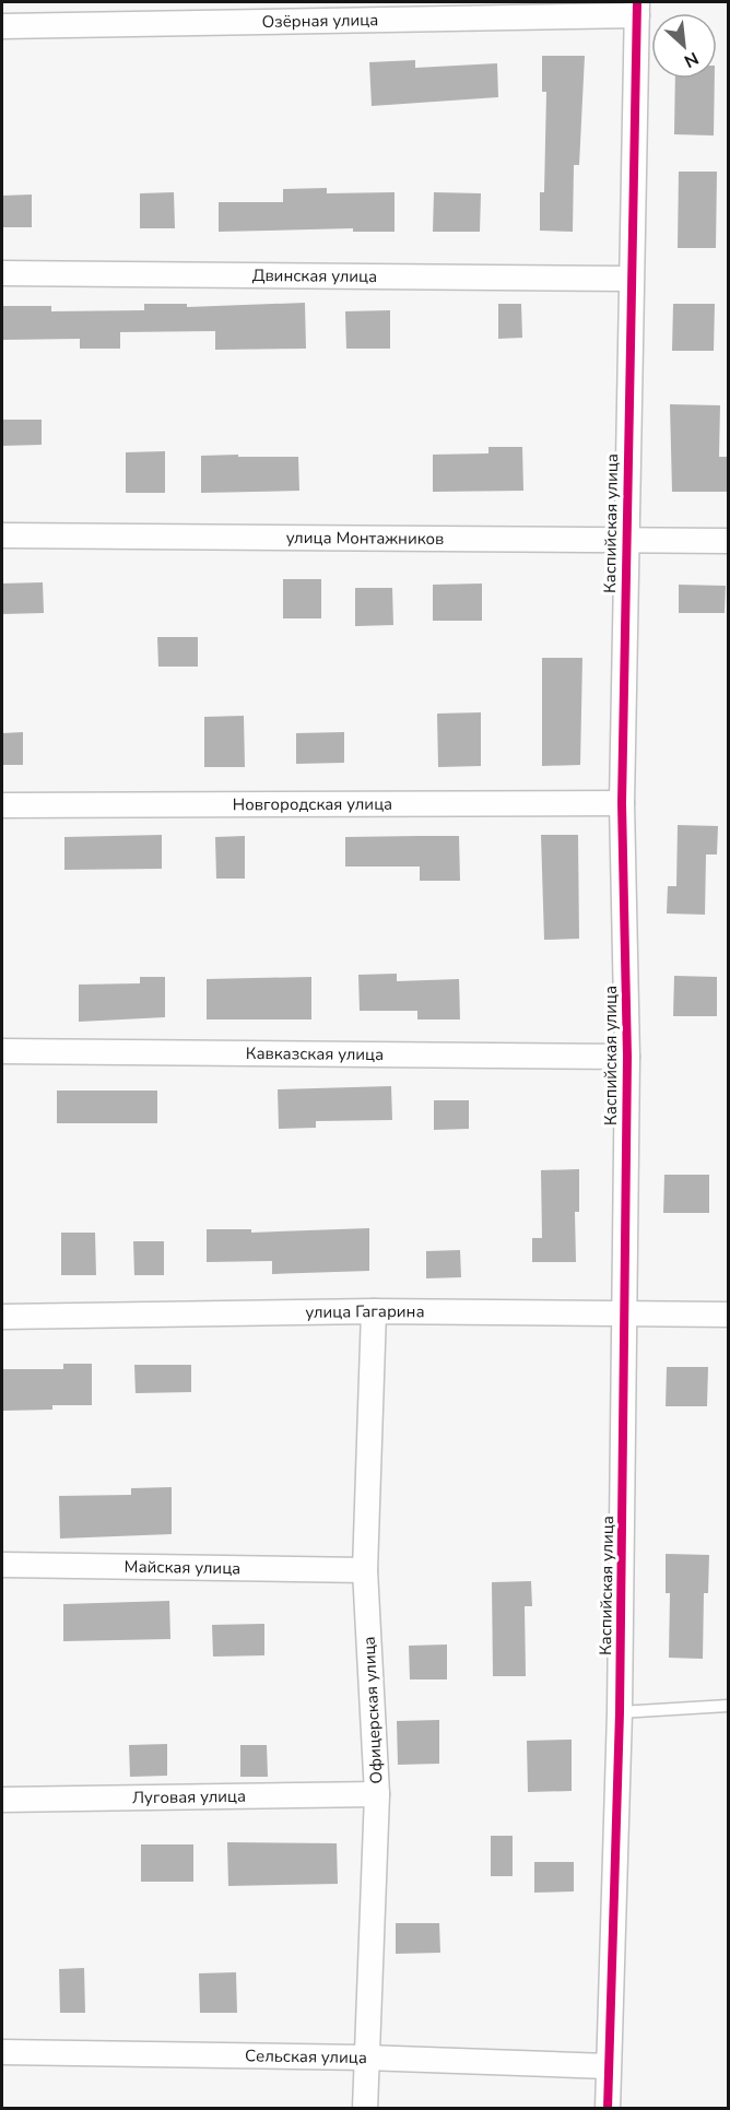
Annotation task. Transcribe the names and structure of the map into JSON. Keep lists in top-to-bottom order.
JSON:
{
  "streets": {
    "street": [
      "Озёрная улица",
      "Двинская улица",
      "Каспийская улица",
      "улица Монтажников",
      "Новгородская улица",
      "Кавказская улица",
      "улица Гагарина",
      "Майская улица",
      "Офицерская улица",
      "Луговая улица",
      "Сельская улица"
    ]
  },
  "crossings": [
    ["Озёрная улица", "Каспийская улица"],
    ["Двинская улица", "Каспийская улица"],
    ["Каспийская улица", "улица Монтажников"],
    ["Каспийская улица", "Новгородская улица"],
    ["Каспийская улица", "Кавказская улица"],
    ["Каспийская улица", "улица Гагарина"],
    ["Каспийская улица", "Сельская улица"],
    ["улица Гагарина", "Офицерская улица"],
    ["Майская улица", "Офицерская улица"],
    ["Офицерская улица", "Луговая улица"],
    ["Офицерская улица", "Сельская улица"]
  ],
  "north": "bottom right"
}
